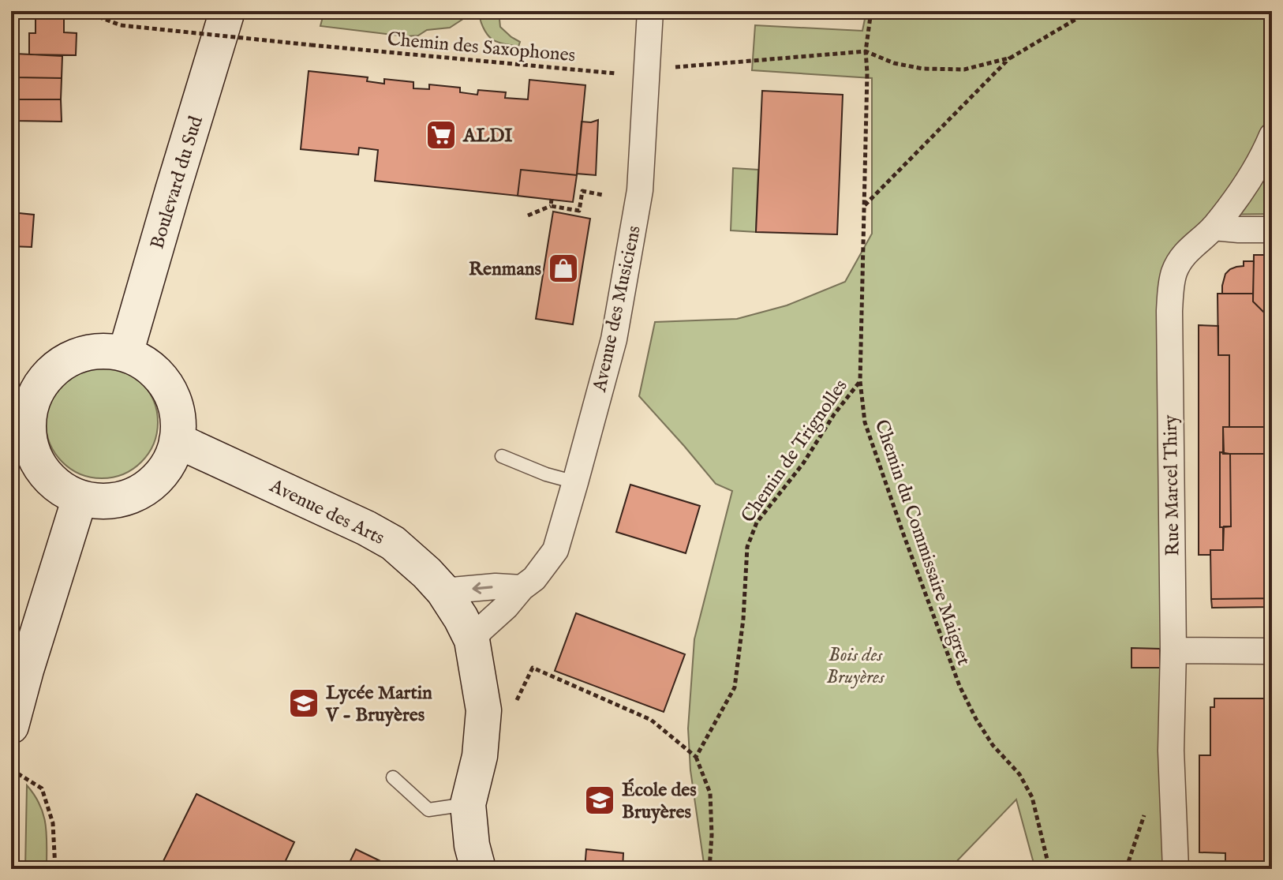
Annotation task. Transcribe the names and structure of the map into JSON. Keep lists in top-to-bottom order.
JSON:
{
  "streets": {
    "main road": ["Boulevard du Sud", "Avenue des Arts"],
    "street": ["Avenue des Musiciens", "Rue Marcel Thiry"],
    "path": ["Chemin des Saxophones", "Chemin de Trignolles", "Chemin du Commissaire Maigret"]
  },
  "crossings": [
    ["Boulevard du Sud", "Avenue des Arts"],
    ["Avenue des Musiciens", "Avenue des Arts"],
    ["Chemin de Trignolles", "Chemin du Commissaire Maigret"]
  ],
  "parks": ["Bois des Bruyères"],
  "places": {
    "supermarket": ["ALDI"],
    "shop": ["Renmans"],
    "school or university": ["Lycée Martin V - Bruyères", "École des Bruyères"]
  }
}
